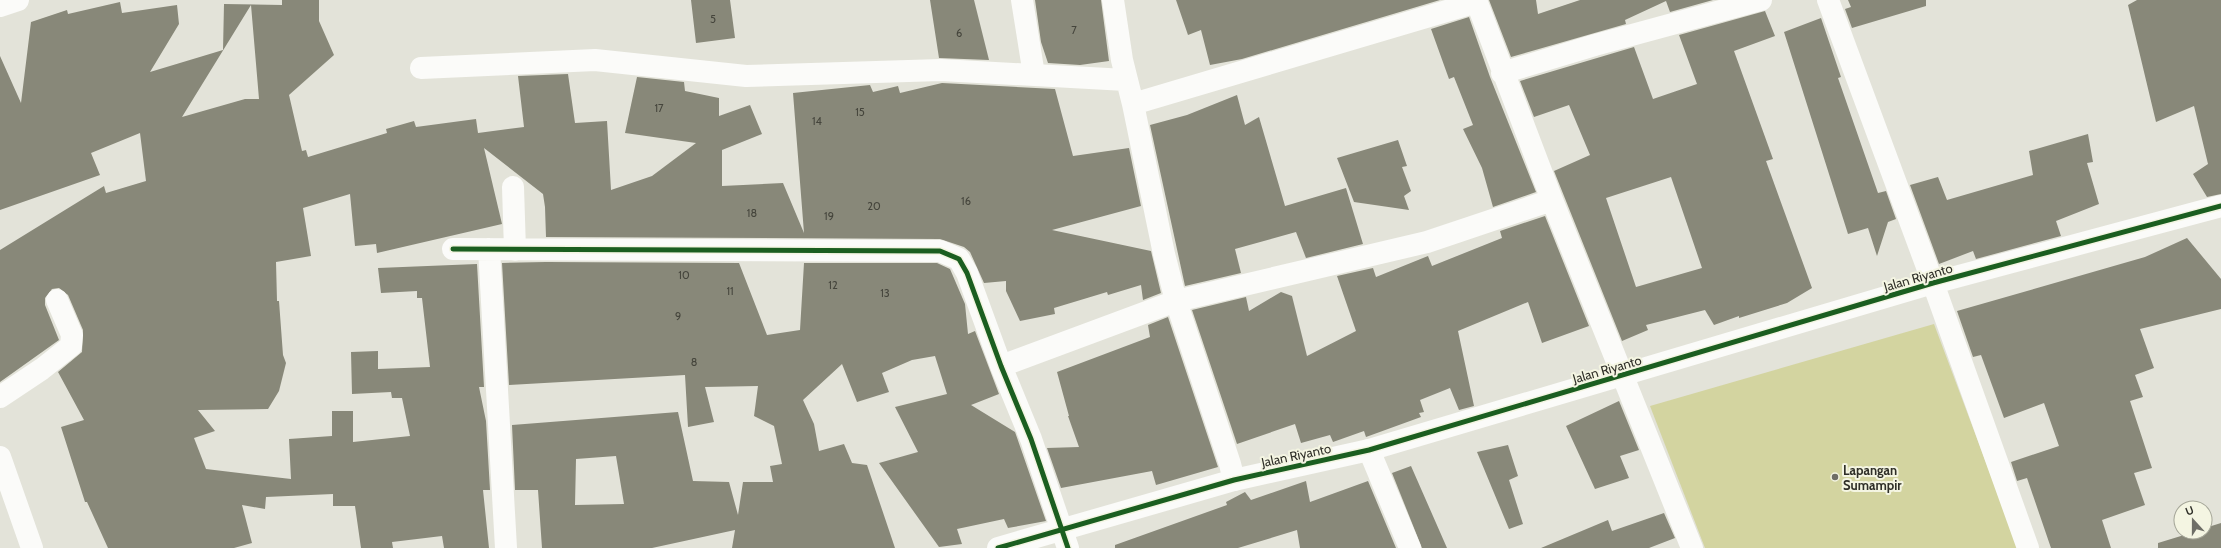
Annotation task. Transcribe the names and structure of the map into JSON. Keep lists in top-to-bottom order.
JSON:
{
  "streets": {
    "street": ["Jalan Riyanto"]
  },
  "places": ["Lapangan Sumampir"],
  "house_numbers": [
    "5",
    "7",
    "6",
    "17",
    "15",
    "14",
    "16",
    "20",
    "18",
    "19",
    "10",
    "12",
    "11",
    "13",
    "9",
    "8"
  ],
  "north": "top"
}
